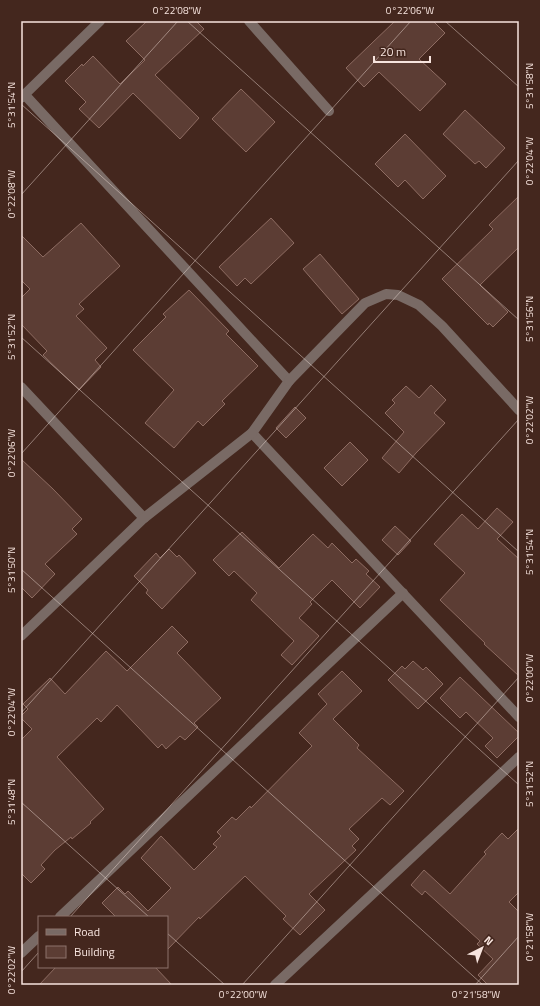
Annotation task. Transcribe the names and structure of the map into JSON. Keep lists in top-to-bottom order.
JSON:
{
  "legend": ["Road", "Building"],
  "scale_bar": "20 m",
  "north": "top right",
  "coordinates": [
    "0°22'08\"W",
    "0°22'06\"W",
    "5°31'58\"N",
    "5°31'54\"N",
    "0°22'04\"W",
    "5°31'56\"N",
    "5°31'52\"N",
    "0°22'02\"W",
    "5°31'50\"N",
    "0°22'00\"W",
    "5°31'48\"N",
    "0°21'58\"W"
  ]
}
